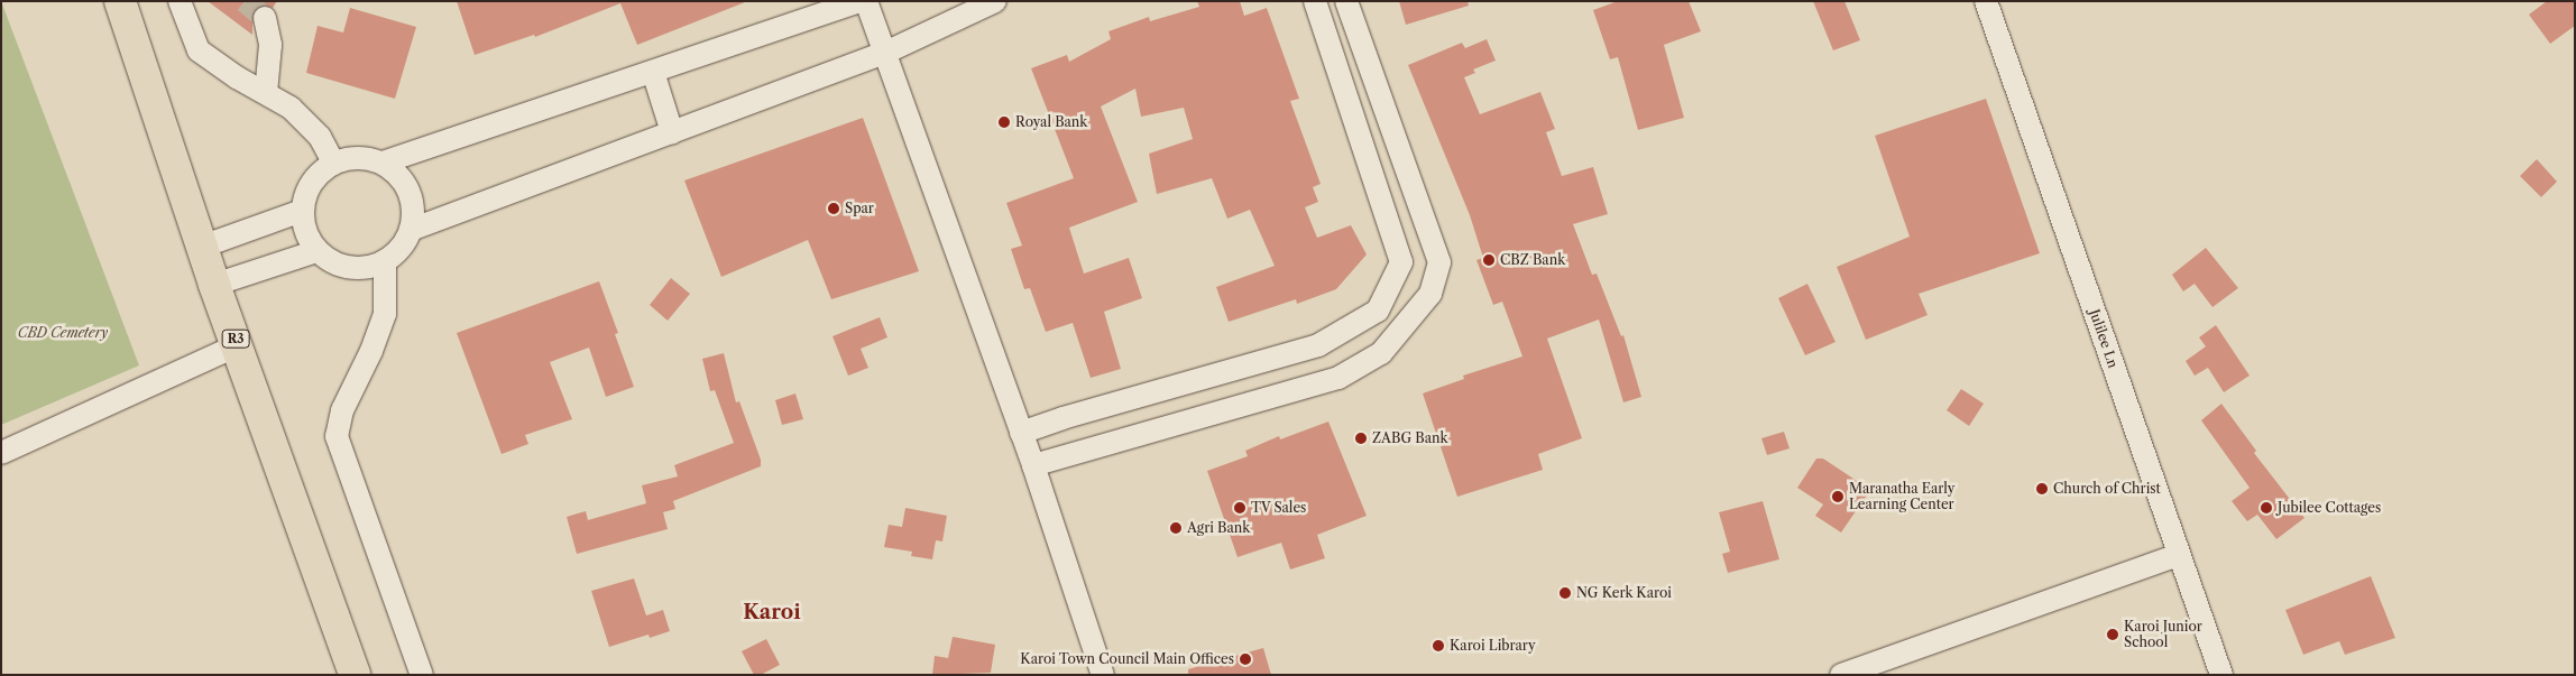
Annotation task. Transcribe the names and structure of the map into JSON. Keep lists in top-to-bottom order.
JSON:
{
  "streets": {
    "highway": ["R3"],
    "street": ["Julilee Ln"]
  },
  "districts": ["Karoi"],
  "parks": ["CBD Cemetery"],
  "places": [
    "Royal Bank",
    "Spar",
    "CBZ Bank",
    "ZABG Bank",
    "Church of Christ",
    "Maranatha Early Learning Center",
    "TV Sales",
    "Jubilee Cottages",
    "Agri Bank",
    "NG Kerk Karoi",
    "Karoi Junior School",
    "Karoi Library",
    "Karoi Town Council Main Offices"
  ]
}
